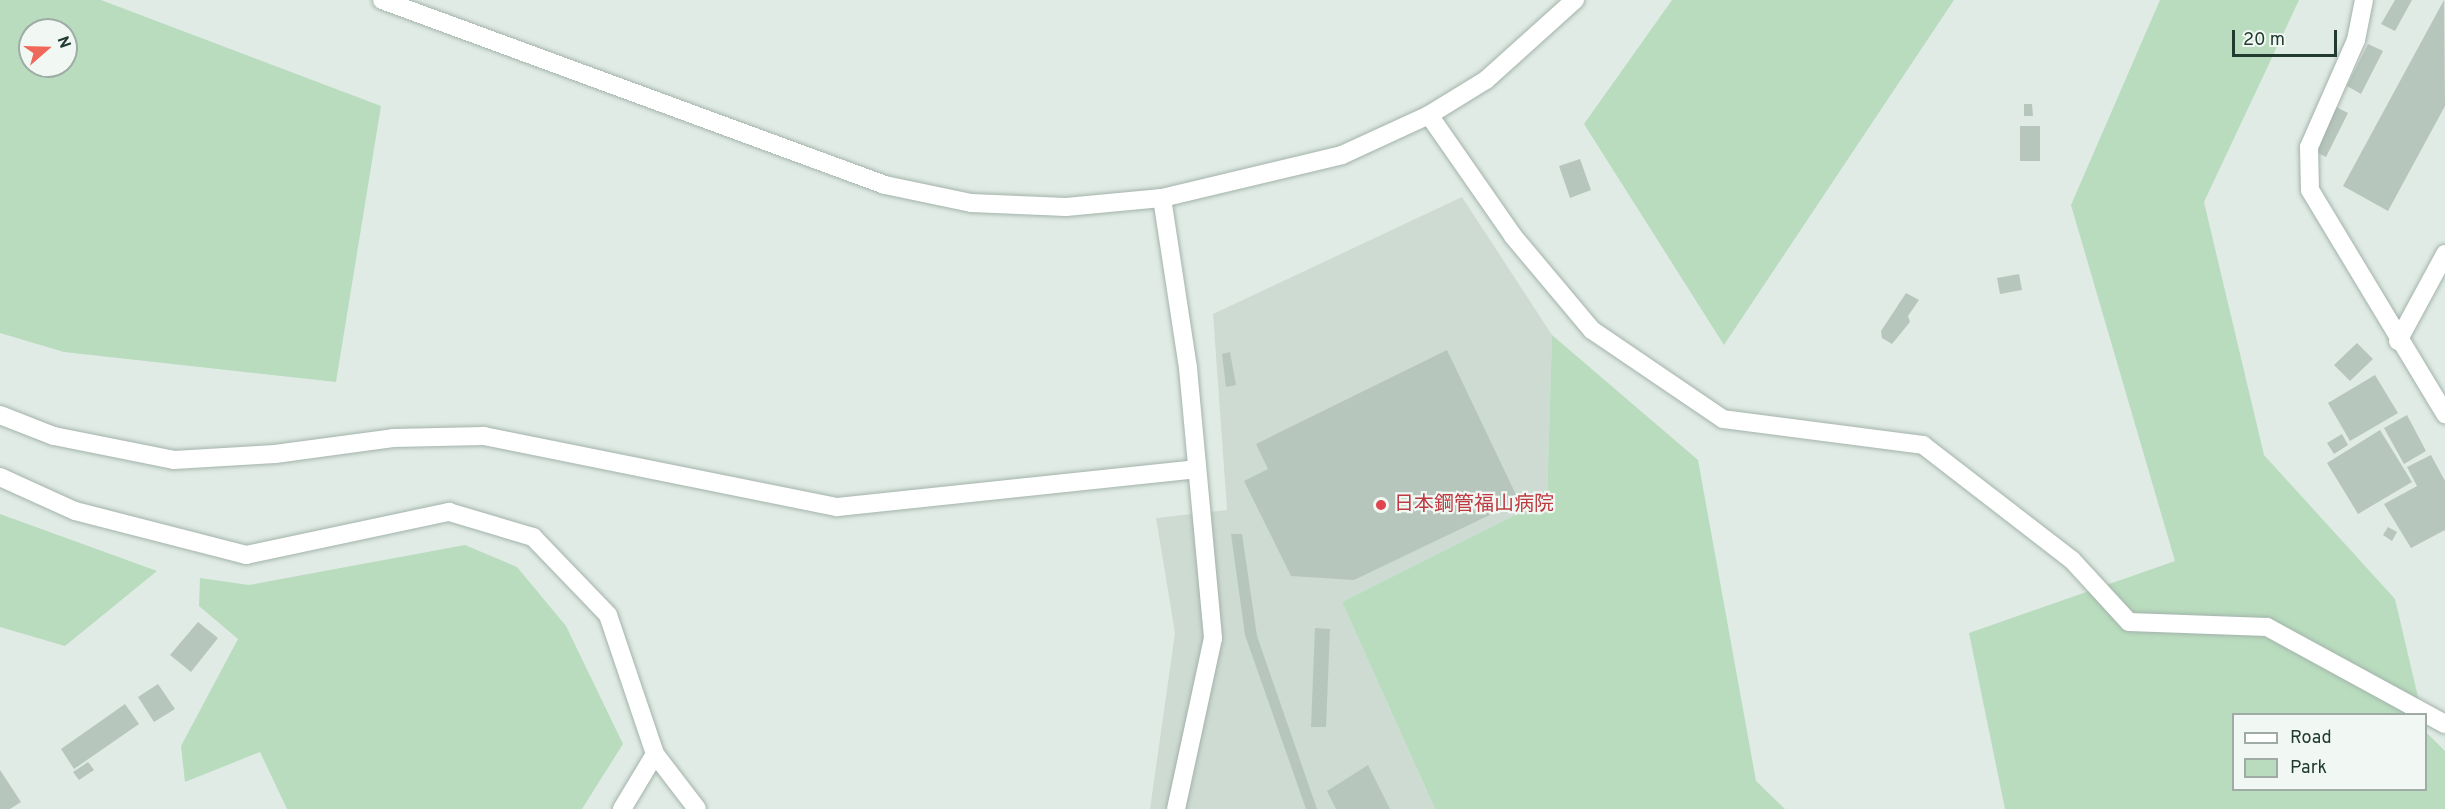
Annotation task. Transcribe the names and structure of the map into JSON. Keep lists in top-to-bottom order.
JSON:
{
  "places": ["日本鋼管福山病院"],
  "legend": ["Road", "Park"],
  "scale_bar": "20 m",
  "north": "right"
}
